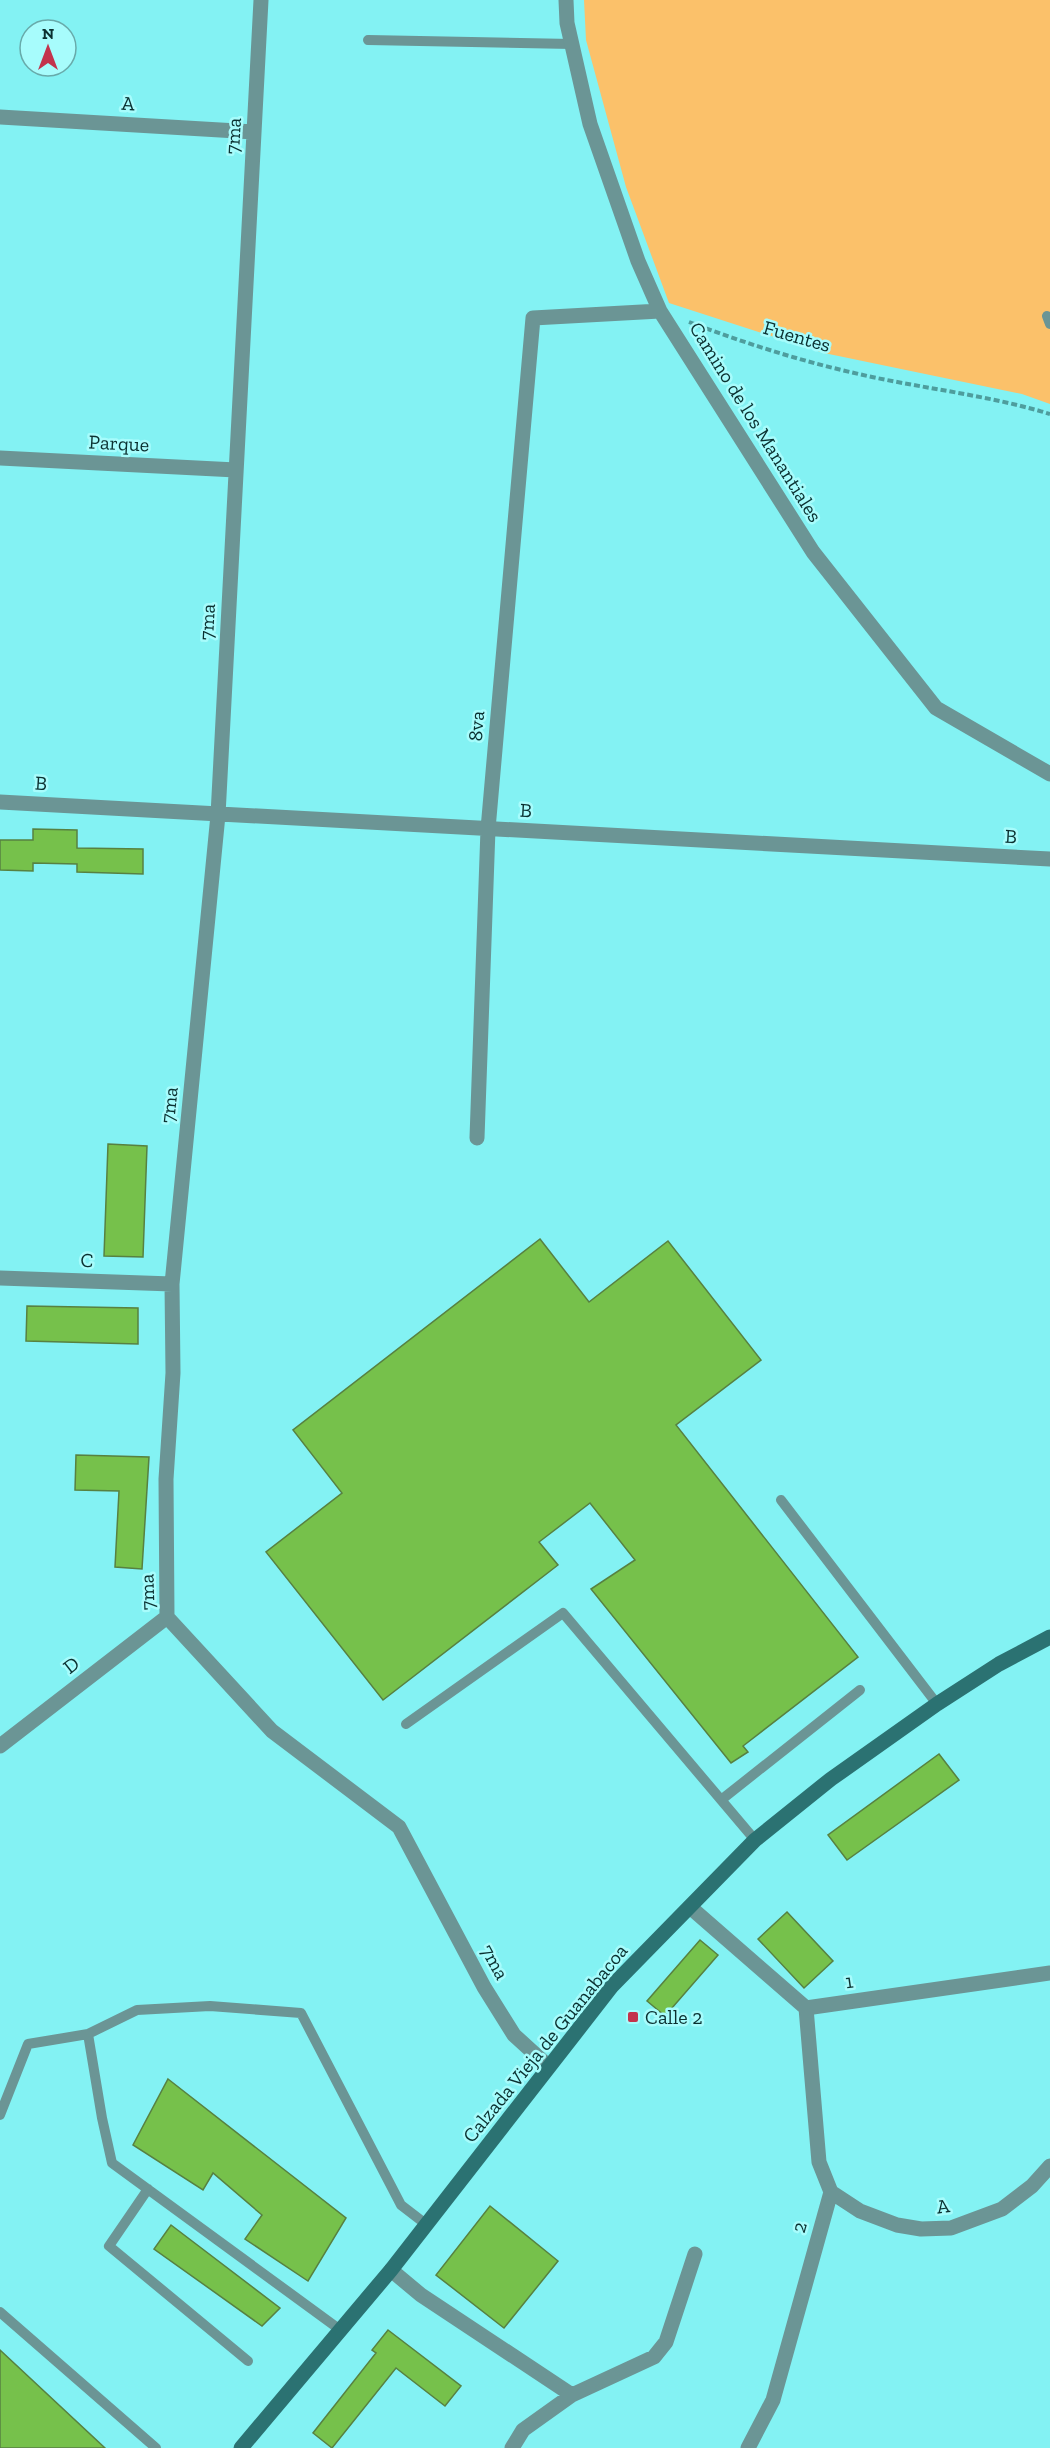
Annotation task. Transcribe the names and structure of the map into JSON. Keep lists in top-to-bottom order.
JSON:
{
  "streets": {
    "main road": ["Calzada Vieja de Guanabacoa"],
    "street": [
      "A",
      "7ma",
      "Camino de los Manantiales",
      "Parque",
      "8va",
      "B",
      "C",
      "D",
      "1",
      "2"
    ],
    "path": ["Fuentes"]
  },
  "crossings": [
    ["A", "7ma"],
    ["A", "2"],
    ["7ma", "Parque"],
    ["7ma", "B"],
    ["7ma", "C"],
    ["7ma", "D"],
    ["7ma", "Calzada Vieja de Guanabacoa"],
    ["Fuentes", "Camino de los Manantiales"],
    ["Fuentes", "8va"],
    ["Camino de los Manantiales", "8va"],
    ["8va", "B"]
  ],
  "places": {
    "transit": ["Calle 2"]
  },
  "north": "top"
}
